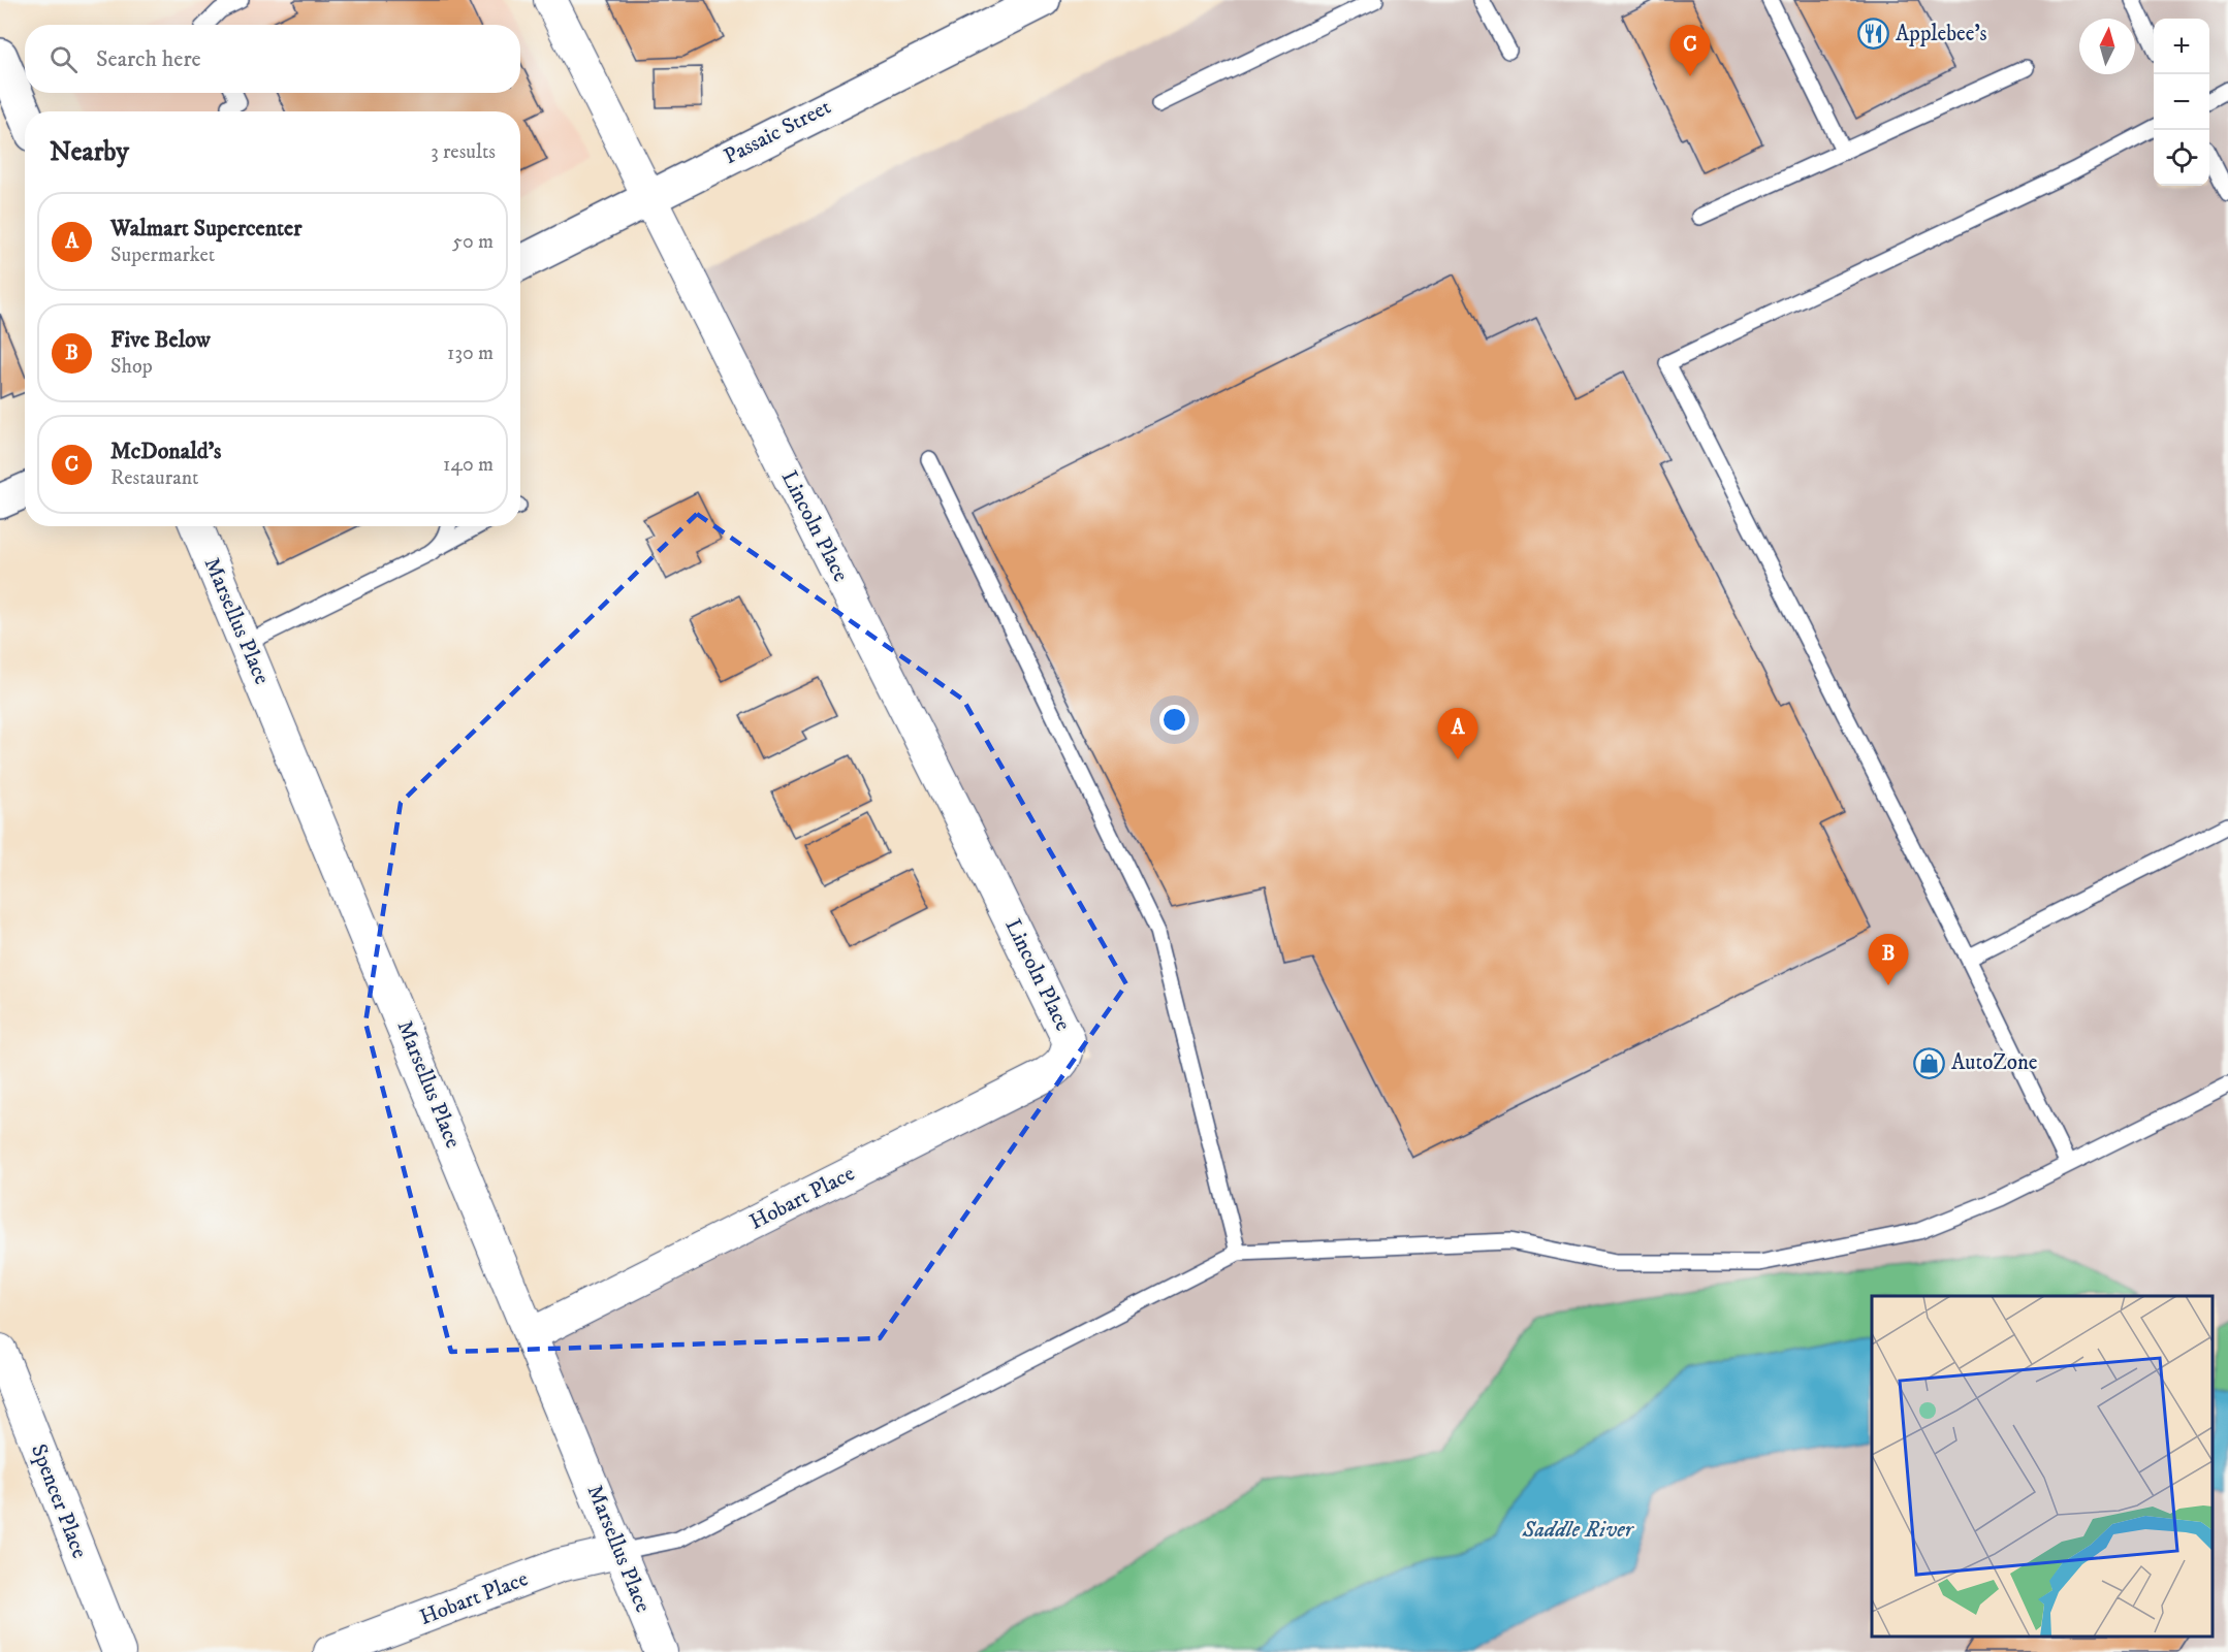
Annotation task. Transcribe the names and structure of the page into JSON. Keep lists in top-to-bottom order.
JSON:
{
  "streets": {
    "main road": ["Passaic Street"],
    "street": [
      "Lincoln Place",
      "Marsellus Place",
      "Hobart Place",
      "Spencer Place"
    ]
  },
  "crossings": [
    ["Passaic Street", "Lincoln Place"],
    ["Lincoln Place", "Hobart Place"],
    ["Marsellus Place", "Hobart Place"]
  ],
  "water": ["Saddle River"],
  "places": {
    "restaurant": ["Applebee's"],
    "shop": ["AutoZone"]
  },
  "north": "top",
  "page": {
    "map_buttons": ["+", "−"],
    "pins": ["C", "A", "B"],
    "search": "Search here",
    "heading": ["Nearby", "3 results"],
    "list": [
      {
        "mark": "A",
        "name": "Walmart Supercenter",
        "note": "Supermarket",
        "value": "50 m"
      },
      {
        "mark": "B",
        "name": "Five Below",
        "note": "Shop",
        "value": "130 m"
      },
      {
        "mark": "C",
        "name": "McDonald's",
        "note": "Restaurant",
        "value": "140 m"
      }
    ]
  }
}
